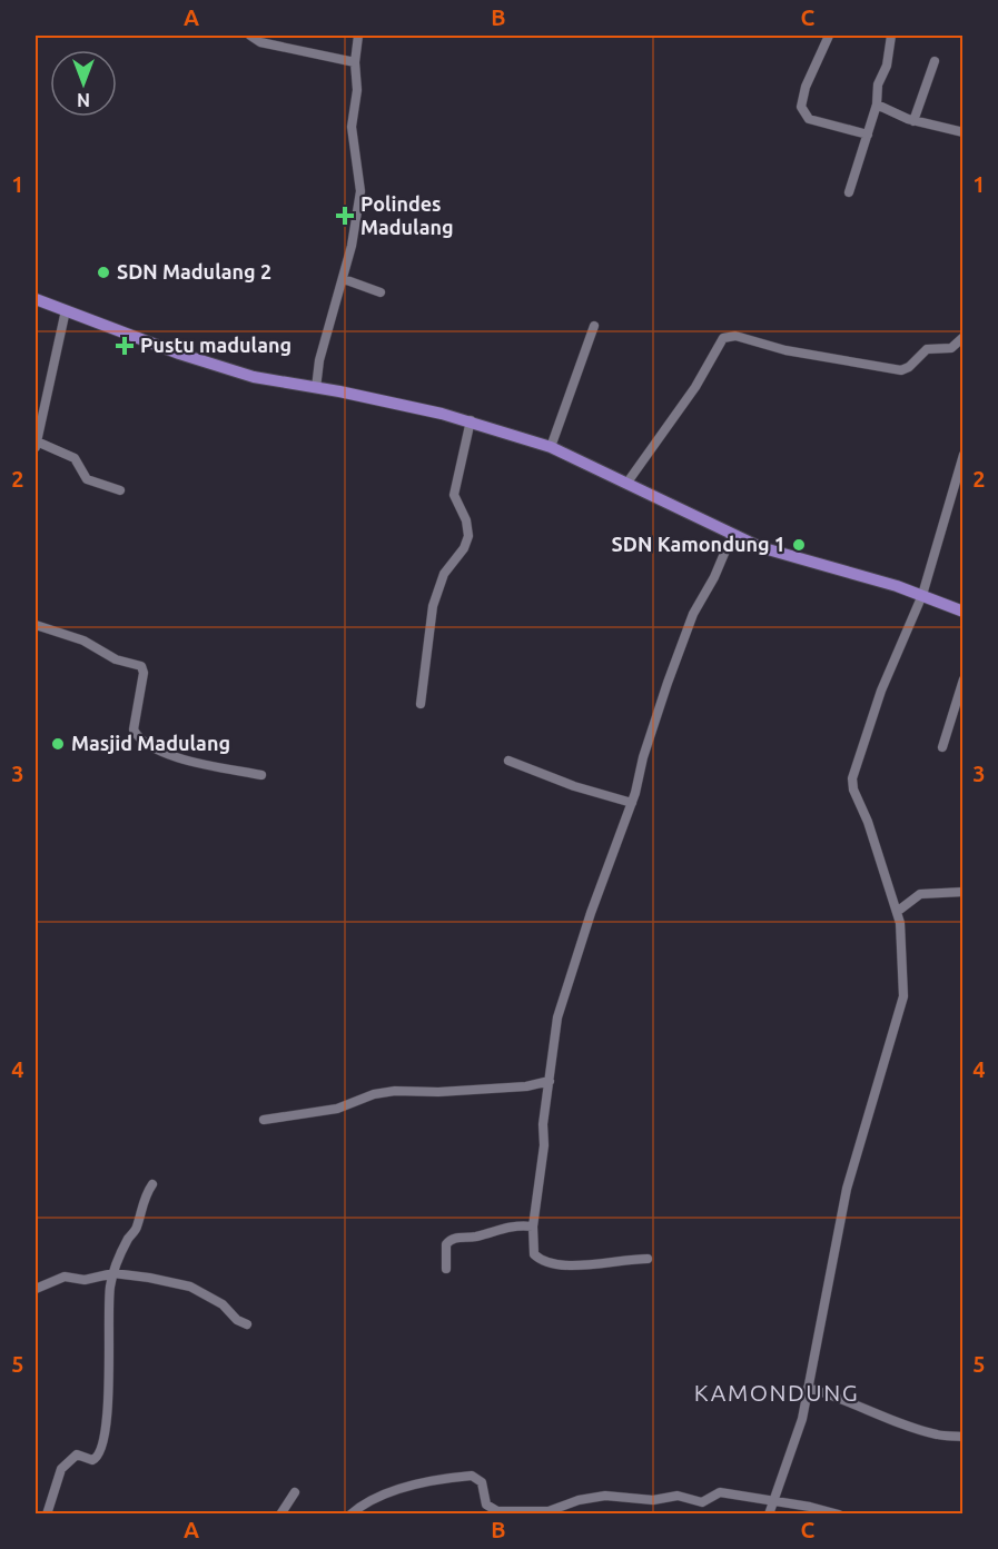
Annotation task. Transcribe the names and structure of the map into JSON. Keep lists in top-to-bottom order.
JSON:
{
  "districts": ["KAMONDUNG"],
  "places": {
    "health": ["Polindes Madulang", "Pustu madulang"],
    "other": ["SDN Madulang 2", "SDN Kamondung 1", "Masjid Madulang"]
  },
  "north": "bottom",
  "grid": {
    "columns": ["A", "B", "C"],
    "rows": [
      "1",
      "2",
      "3",
      "4",
      "5"
    ]
  }
}
